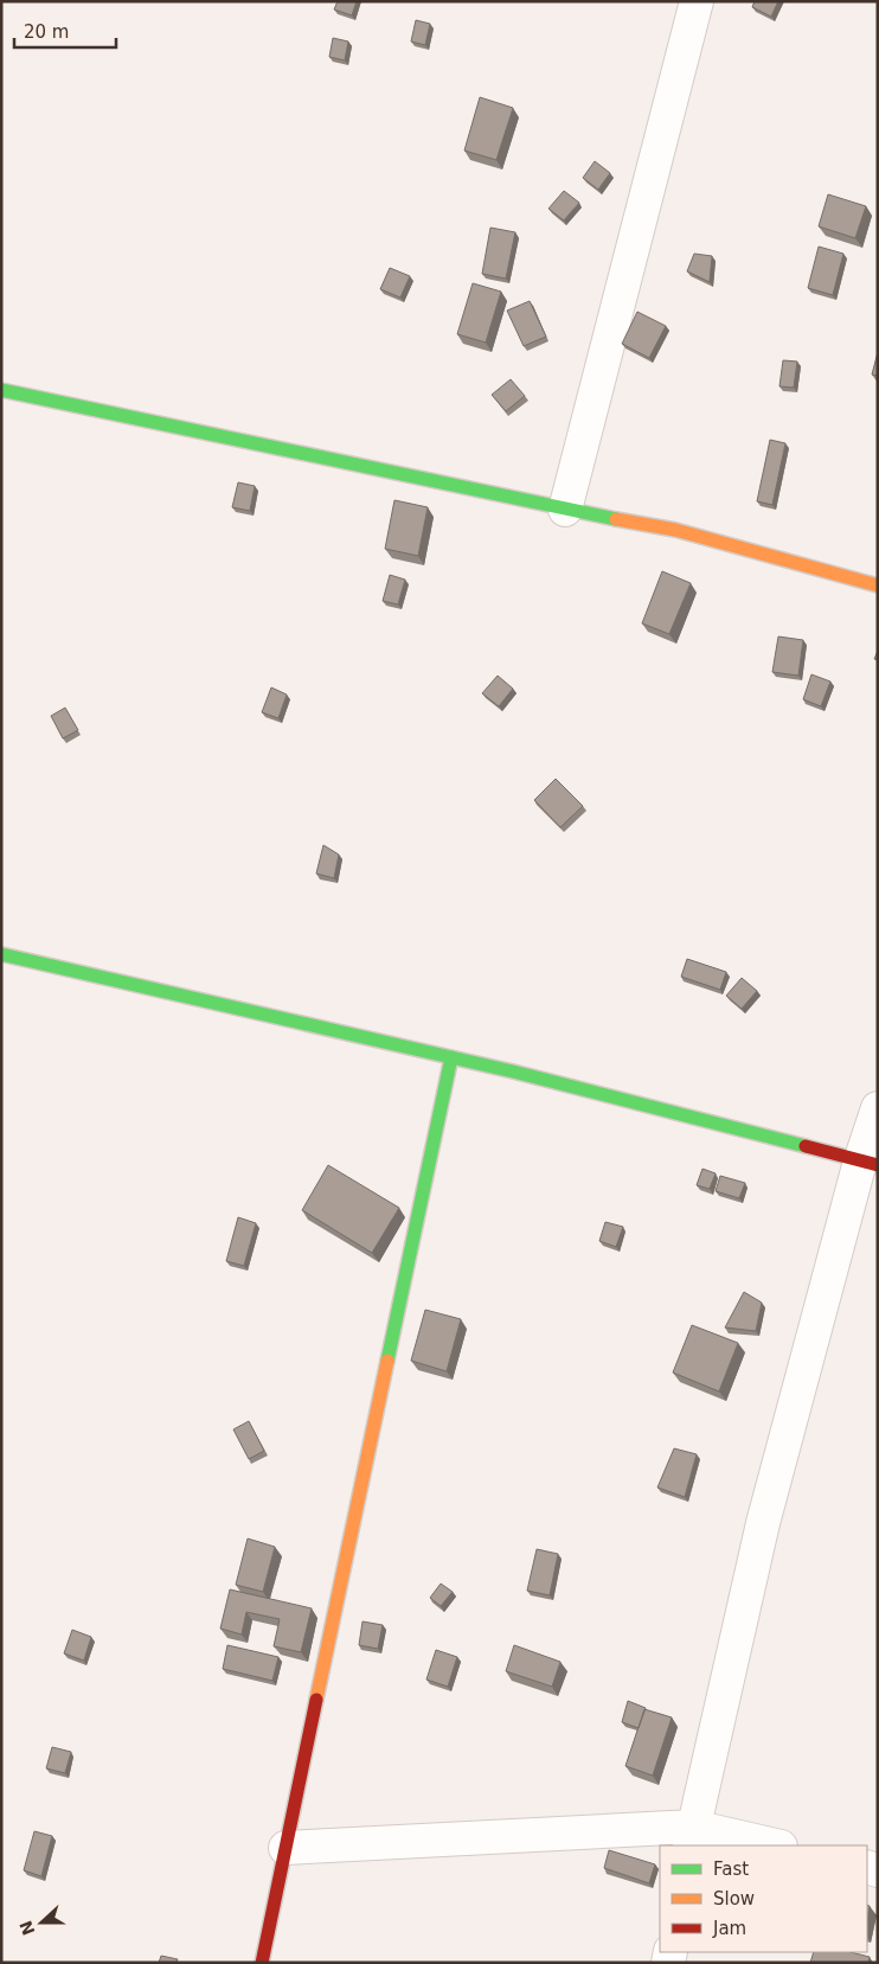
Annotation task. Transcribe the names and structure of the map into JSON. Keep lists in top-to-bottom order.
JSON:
{
  "legend": ["Fast", "Slow", "Jam"],
  "scale_bar": "20 m",
  "north": "left"
}
